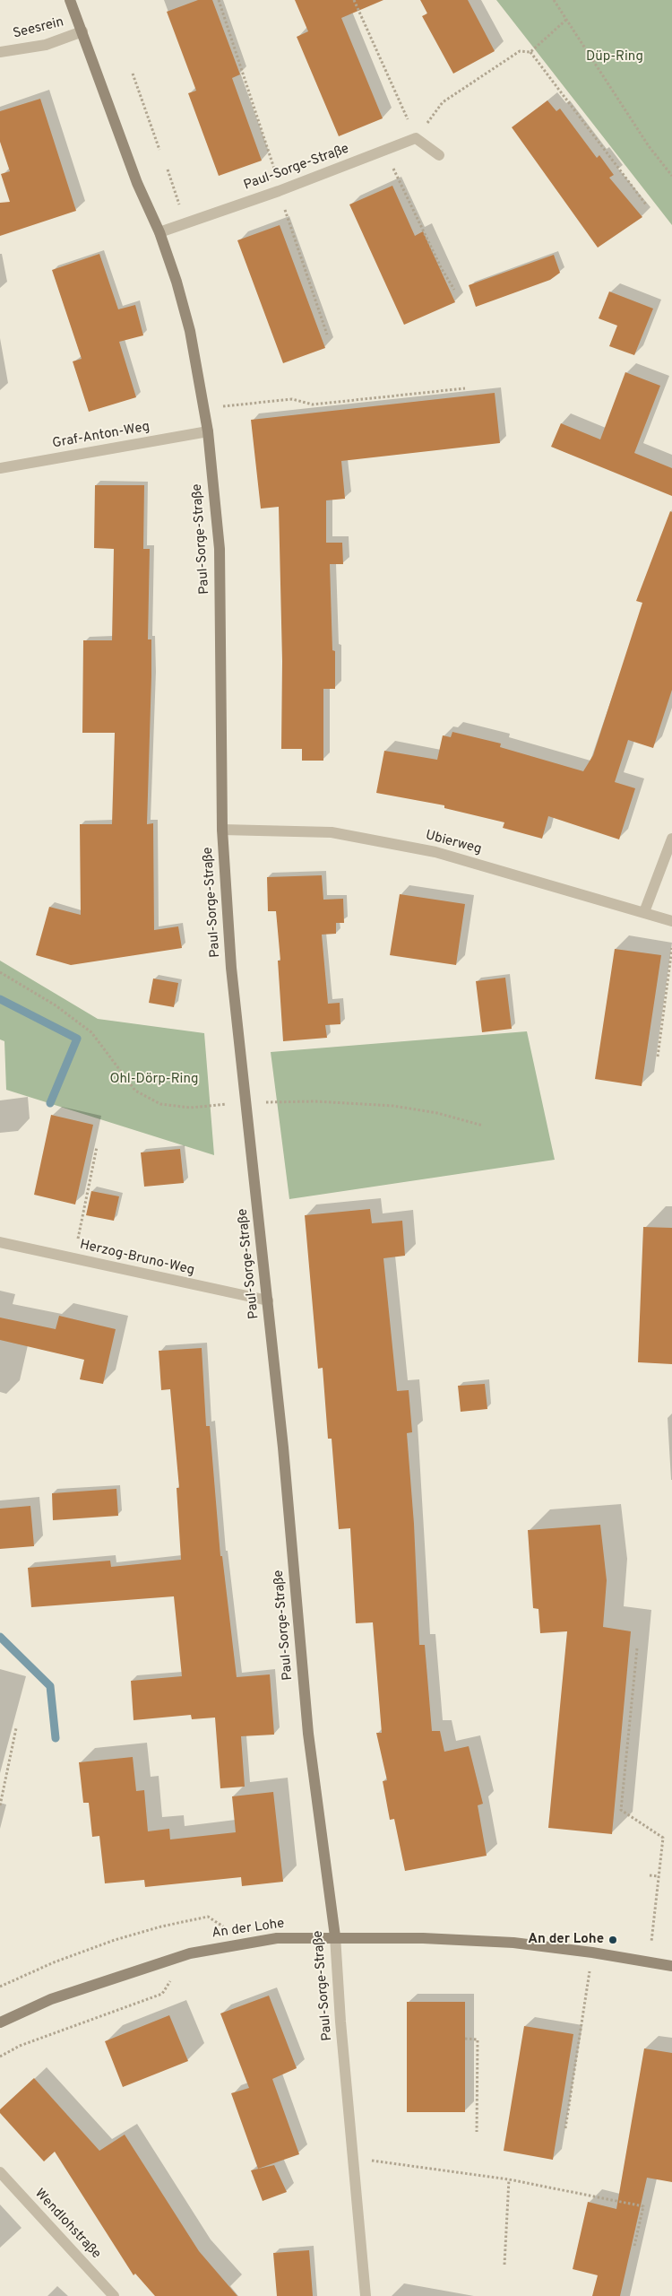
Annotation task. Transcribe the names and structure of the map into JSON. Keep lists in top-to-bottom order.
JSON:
{
  "streets": {
    "street": [
      "Seesrein",
      "Paul-Sorge-Straße",
      "Graf-Anton-Weg",
      "Ubierweg",
      "Herzog-Bruno-Weg",
      "An der Lohe",
      "Wendlohstraße"
    ]
  },
  "crossings": [
    ["Seesrein", "Paul-Sorge-Straße"],
    ["Paul-Sorge-Straße", "Graf-Anton-Weg"],
    ["Paul-Sorge-Straße", "Ubierweg"],
    ["Paul-Sorge-Straße", "Herzog-Bruno-Weg"],
    ["Paul-Sorge-Straße", "An der Lohe"]
  ],
  "parks": ["Düp-Ring", "Ohl-Dörp-Ring"],
  "places": ["An der Lohe"]
}
